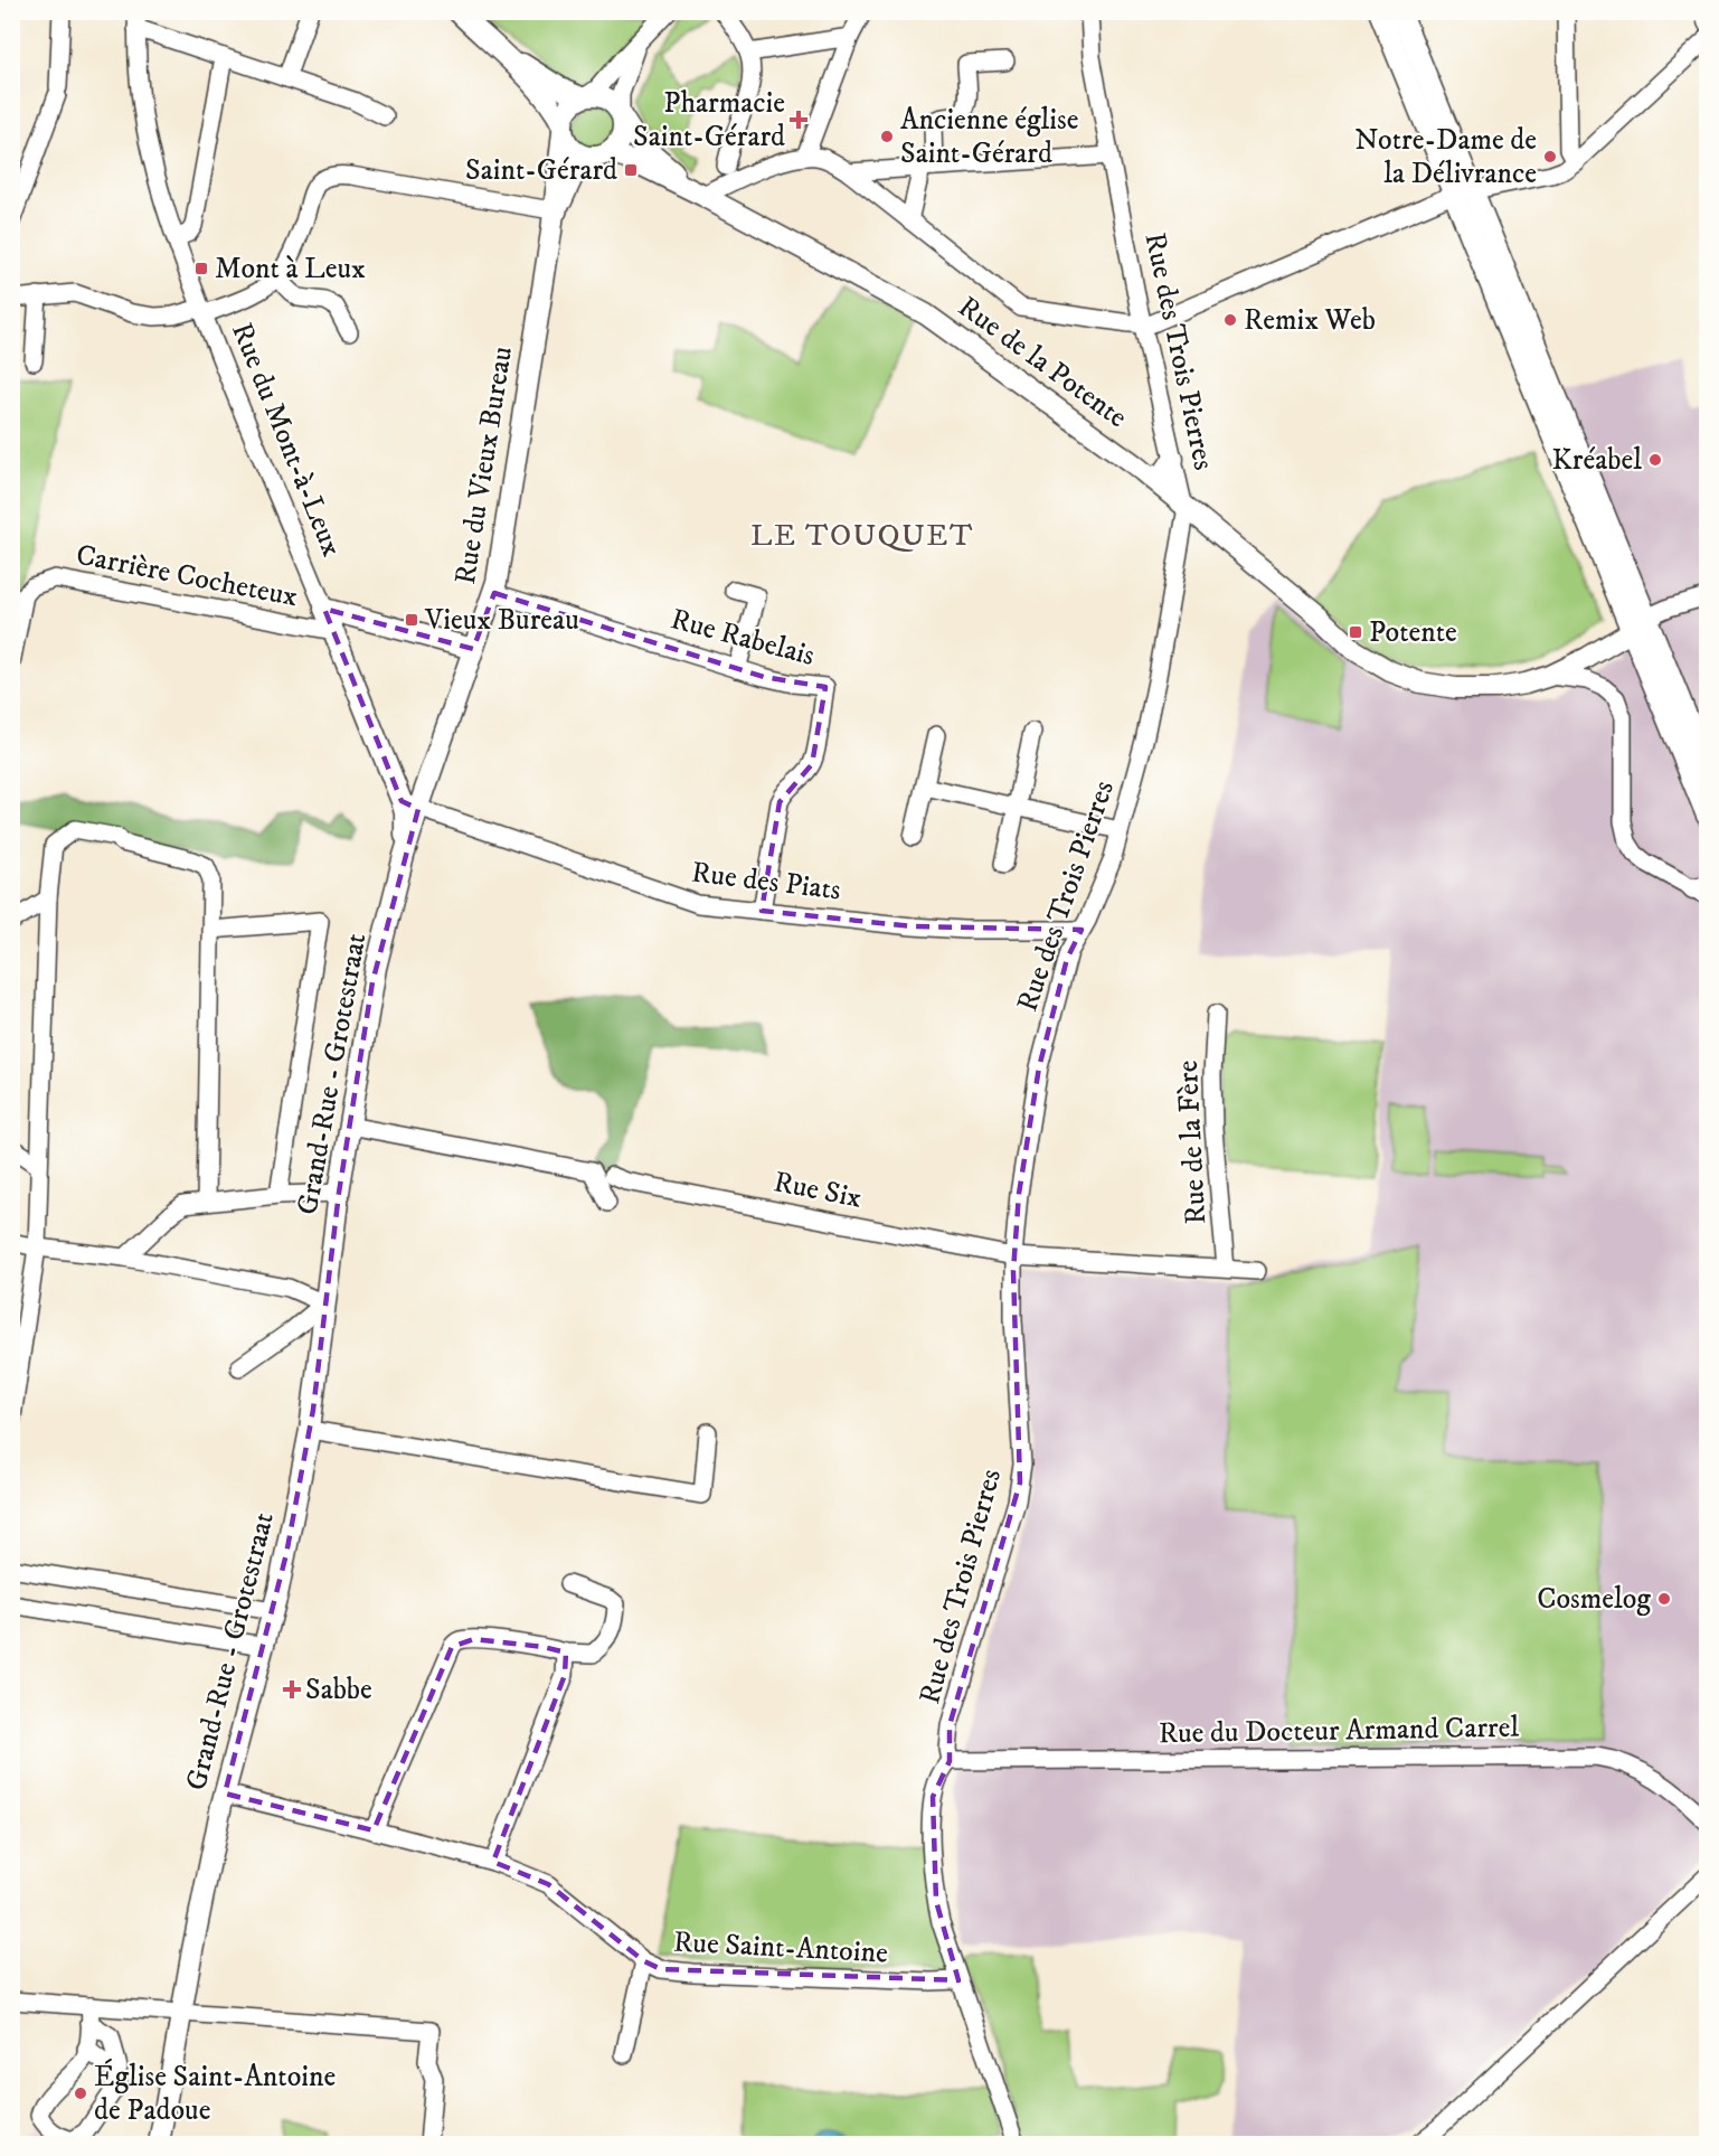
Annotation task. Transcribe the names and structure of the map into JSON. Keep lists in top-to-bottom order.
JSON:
{
  "streets": {
    "main road": [
      "Rue de la Potente",
      "Rue du Mont-à-Leux",
      "Rue du Vieux Bureau",
      "Grand-Rue - Grotestraat"
    ],
    "street": [
      "Rue des Trois Pierres",
      "Carrière Cocheteux",
      "Rue Rabelais",
      "Rue des Piats",
      "Rue de la Fère",
      "Rue Six",
      "Rue du Docteur Armand Carrel",
      "Rue Saint-Antoine"
    ]
  },
  "crossings": [
    ["Rue des Trois Pierres", "Rue de la Potente"],
    ["Rue des Trois Pierres", "Rue des Piats"],
    ["Rue des Trois Pierres", "Rue de la Fère"],
    ["Rue des Trois Pierres", "Rue Six"],
    ["Rue des Trois Pierres", "Rue du Docteur Armand Carrel"],
    ["Rue des Trois Pierres", "Rue Saint-Antoine"],
    ["Rue de la Potente", "Rue du Vieux Bureau"],
    ["Rue du Mont-à-Leux", "Rue du Vieux Bureau"],
    ["Rue du Mont-à-Leux", "Carrière Cocheteux"],
    ["Rue du Mont-à-Leux", "Rue des Piats"],
    ["Rue du Vieux Bureau", "Rue Rabelais"],
    ["Rue du Vieux Bureau", "Rue des Piats"],
    ["Rue du Vieux Bureau", "Grand-Rue - Grotestraat"],
    ["Rue Rabelais", "Rue des Piats"],
    ["Grand-Rue - Grotestraat", "Rue Saint-Antoine"],
    ["Rue de la Fère", "Rue Six"]
  ],
  "districts": ["LE TOUQUET"],
  "places": {
    "health": ["Pharmacie Saint-Gérard", "Sabbe"],
    "other": [
      "Ancienne église Saint-Gérard",
      "Notre-Dame de la Délivrance",
      "Remix Web",
      "Kréabel",
      "Cosmelog",
      "Église Saint-Antoine de Padoue"
    ],
    "transit": [
      "Saint-Gérard",
      "Mont à Leux",
      "Vieux Bureau",
      "Potente"
    ]
  }
}
